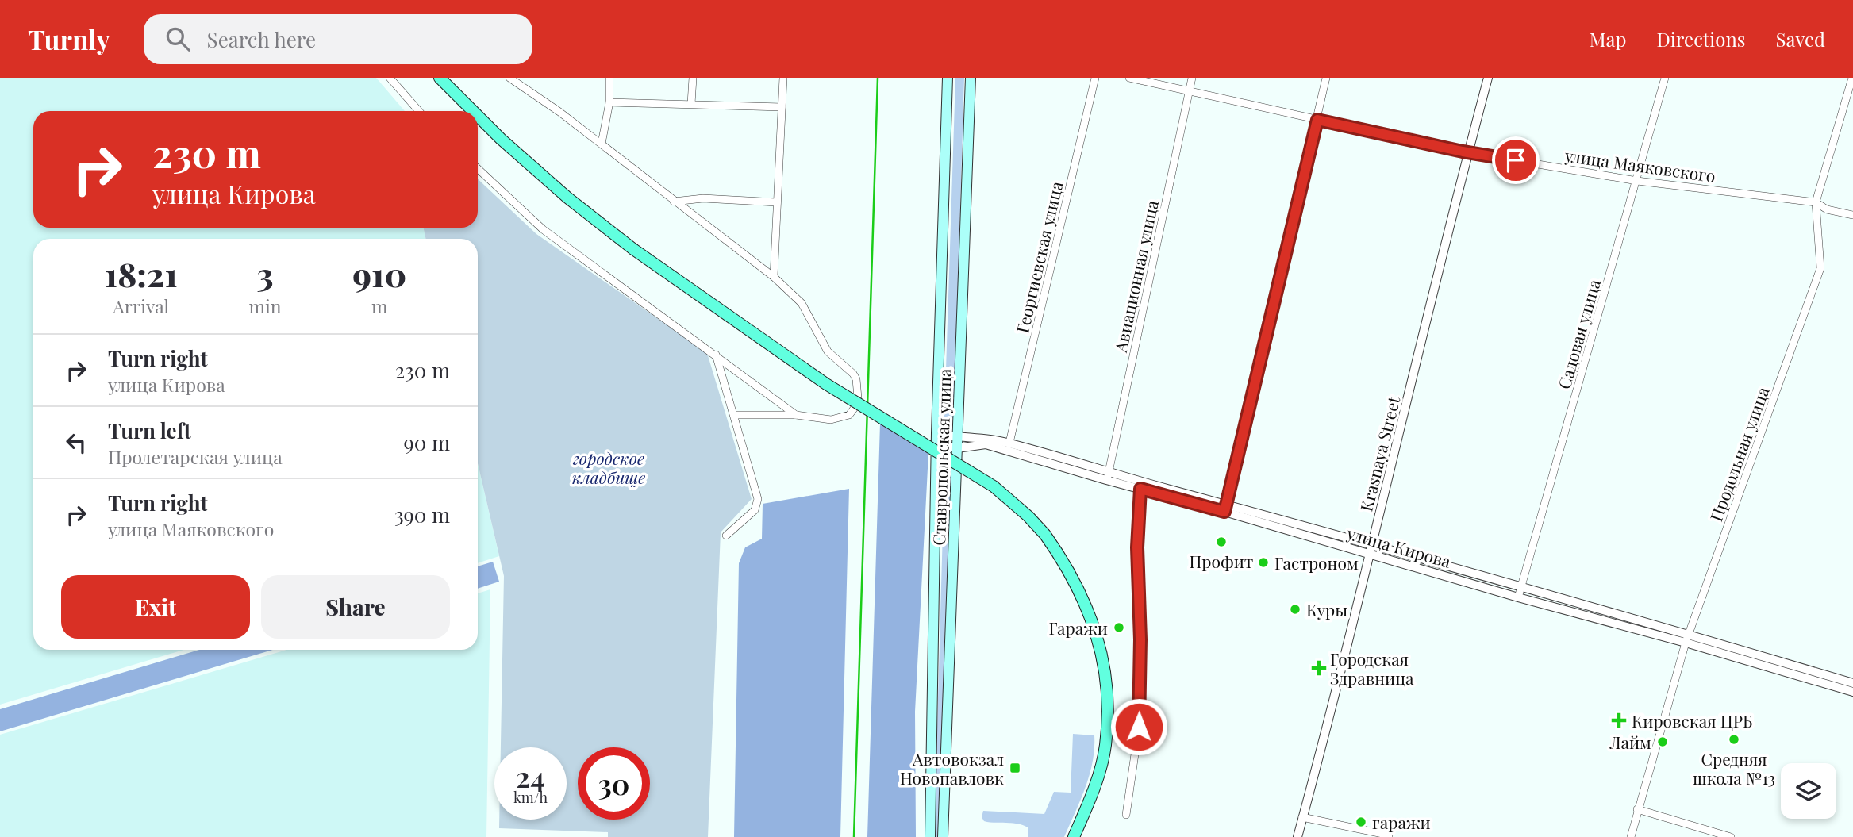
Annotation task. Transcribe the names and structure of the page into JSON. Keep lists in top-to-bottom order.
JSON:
{
  "streets": {
    "main road": ["Ставропольская улица"],
    "street": [
      "улица Маяковского",
      "Георгиевская улица",
      "Авиационная улица",
      "Садовая улица",
      "Krasnaya Street",
      "Продольная улица",
      "улица Кирова"
    ]
  },
  "crossings": [
    ["улица Маяковского", "Авиационная улица"],
    ["улица Маяковского", "Садовая улица"],
    ["улица Маяковского", "Krasnaya Street"],
    ["улица Маяковского", "Продольная улица"],
    ["Георгиевская улица", "улица Кирова"],
    ["Авиационная улица", "улица Кирова"],
    ["Садовая улица", "улица Кирова"],
    ["Krasnaya Street", "улица Кирова"],
    ["Продольная улица", "улица Кирова"],
    ["Ставропольская улица", "улица Кирова"]
  ],
  "parks": ["городское кладбище"],
  "places": {
    "other": [
      "Профит",
      "Гастроном",
      "Куры",
      "Гаражи",
      "Средняя школа №13",
      "Лайм",
      "гаражи"
    ],
    "health": ["Городская Здравница", "Кировская ЦРБ"],
    "transit": ["Автовокзал Новопавловк"]
  },
  "page": {
    "header": "Turnly",
    "search": "Search here",
    "nav": ["Map", "Directions", "Saved"],
    "turn": ["230 m", "улица Кирова"],
    "eta": [
      "18:21",
      "Arrival",
      "3",
      "min",
      "910",
      "m"
    ],
    "list": [
      {
        "name": "Turn right",
        "note": "улица Кирова",
        "value": "230 m"
      },
      {
        "name": "Turn left",
        "note": "Пролетарская улица",
        "value": "90 m"
      },
      {
        "name": "Turn right",
        "note": "улица Маяковского",
        "value": "390 m"
      }
    ],
    "buttons": ["Exit", "Share"],
    "speed": "24 km/h",
    "limit": "30"
  }
}
